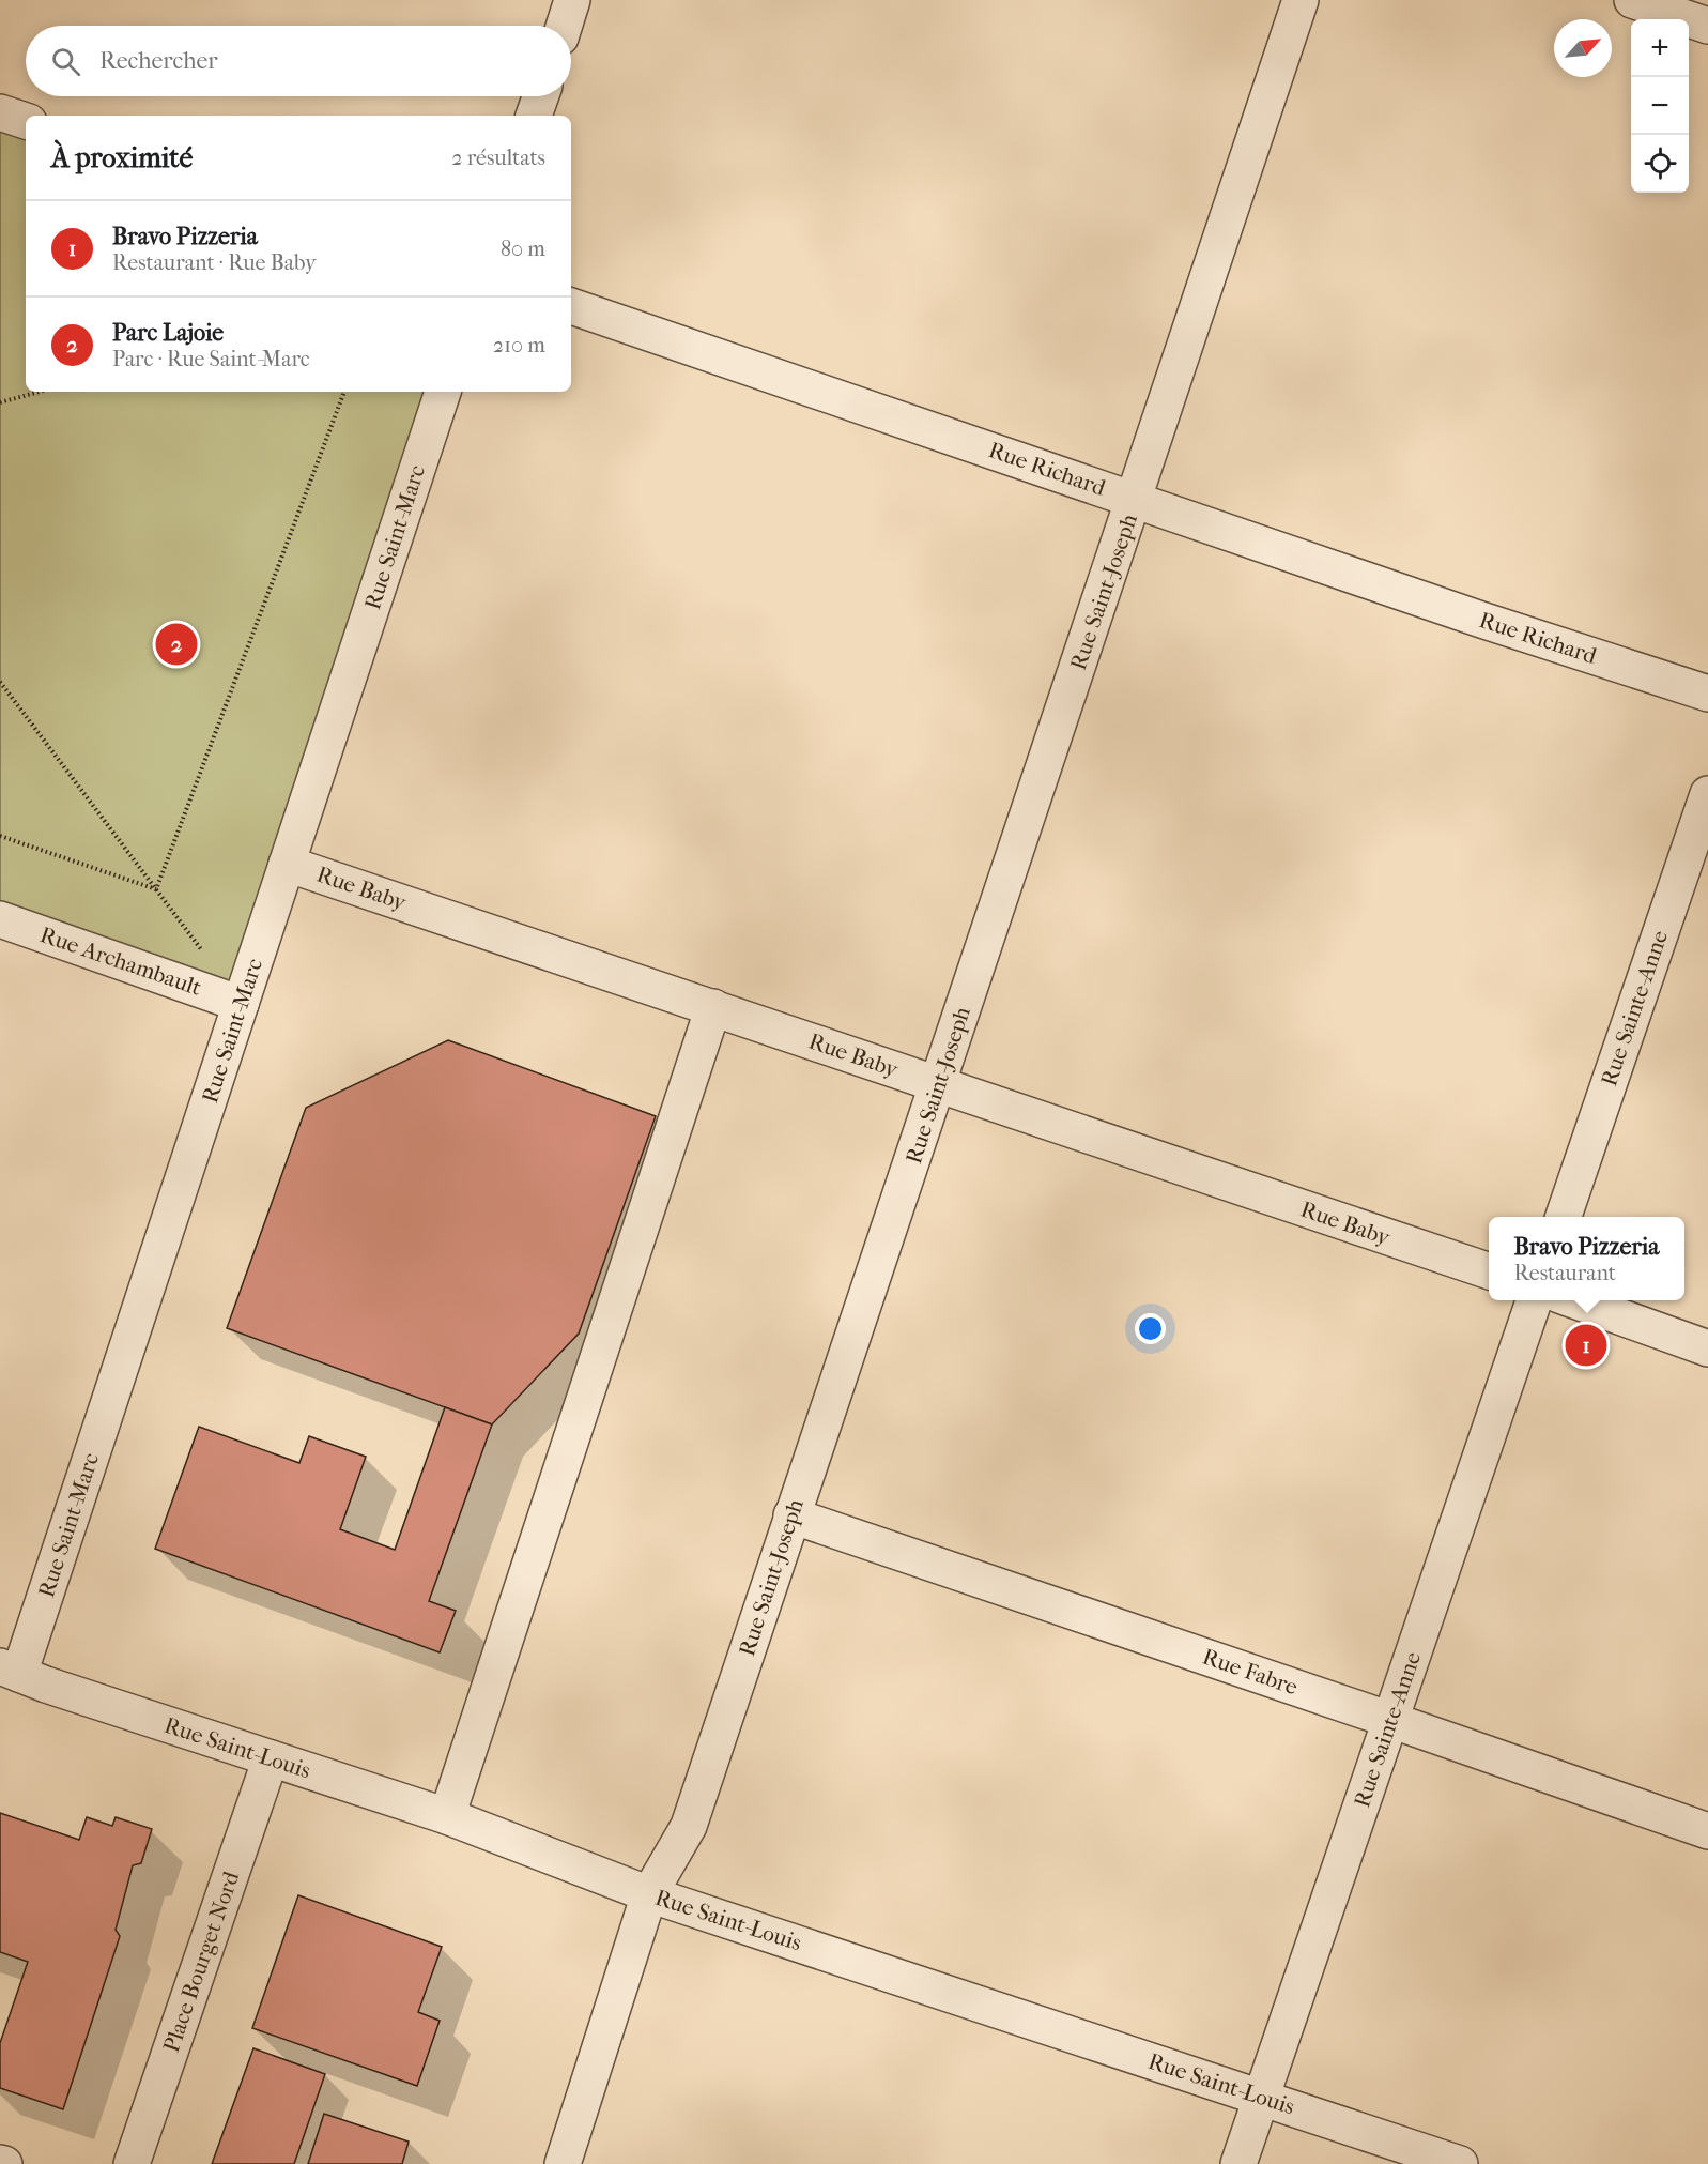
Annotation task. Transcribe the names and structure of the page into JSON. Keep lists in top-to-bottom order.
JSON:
{
  "streets": {
    "street": [
      "Rue Richard",
      "Rue Saint-Marc",
      "Rue Saint-Joseph",
      "Rue Baby",
      "Rue Archambault",
      "Rue Sainte-Anne",
      "Rue Fabre",
      "Rue Saint-Louis",
      "Place Bourget Nord"
    ]
  },
  "crossings": [
    ["Rue Richard", "Rue Saint-Joseph"],
    ["Rue Saint-Marc", "Rue Baby"],
    ["Rue Saint-Marc", "Rue Archambault"],
    ["Rue Saint-Marc", "Rue Saint-Louis"],
    ["Rue Saint-Joseph", "Rue Baby"],
    ["Rue Saint-Joseph", "Rue Fabre"],
    ["Rue Saint-Joseph", "Rue Saint-Louis"],
    ["Rue Sainte-Anne", "Rue Fabre"],
    ["Rue Sainte-Anne", "Rue Saint-Louis"],
    ["Rue Saint-Louis", "Place Bourget Nord"]
  ],
  "north": "top right",
  "page": {
    "map_buttons": ["+", "−"],
    "search": "Rechercher",
    "heading": ["À proximité", "2 résultats"],
    "list": [
      {
        "mark": "1",
        "name": "Bravo Pizzeria",
        "note": "Restaurant · Rue Baby",
        "value": "80 m"
      },
      {
        "mark": "2",
        "name": "Parc Lajoie",
        "note": "Parc · Rue Saint-Marc",
        "value": "210 m"
      }
    ],
    "pins": ["2", "1"],
    "popup": ["Bravo Pizzeria", "Restaurant"]
  }
}
